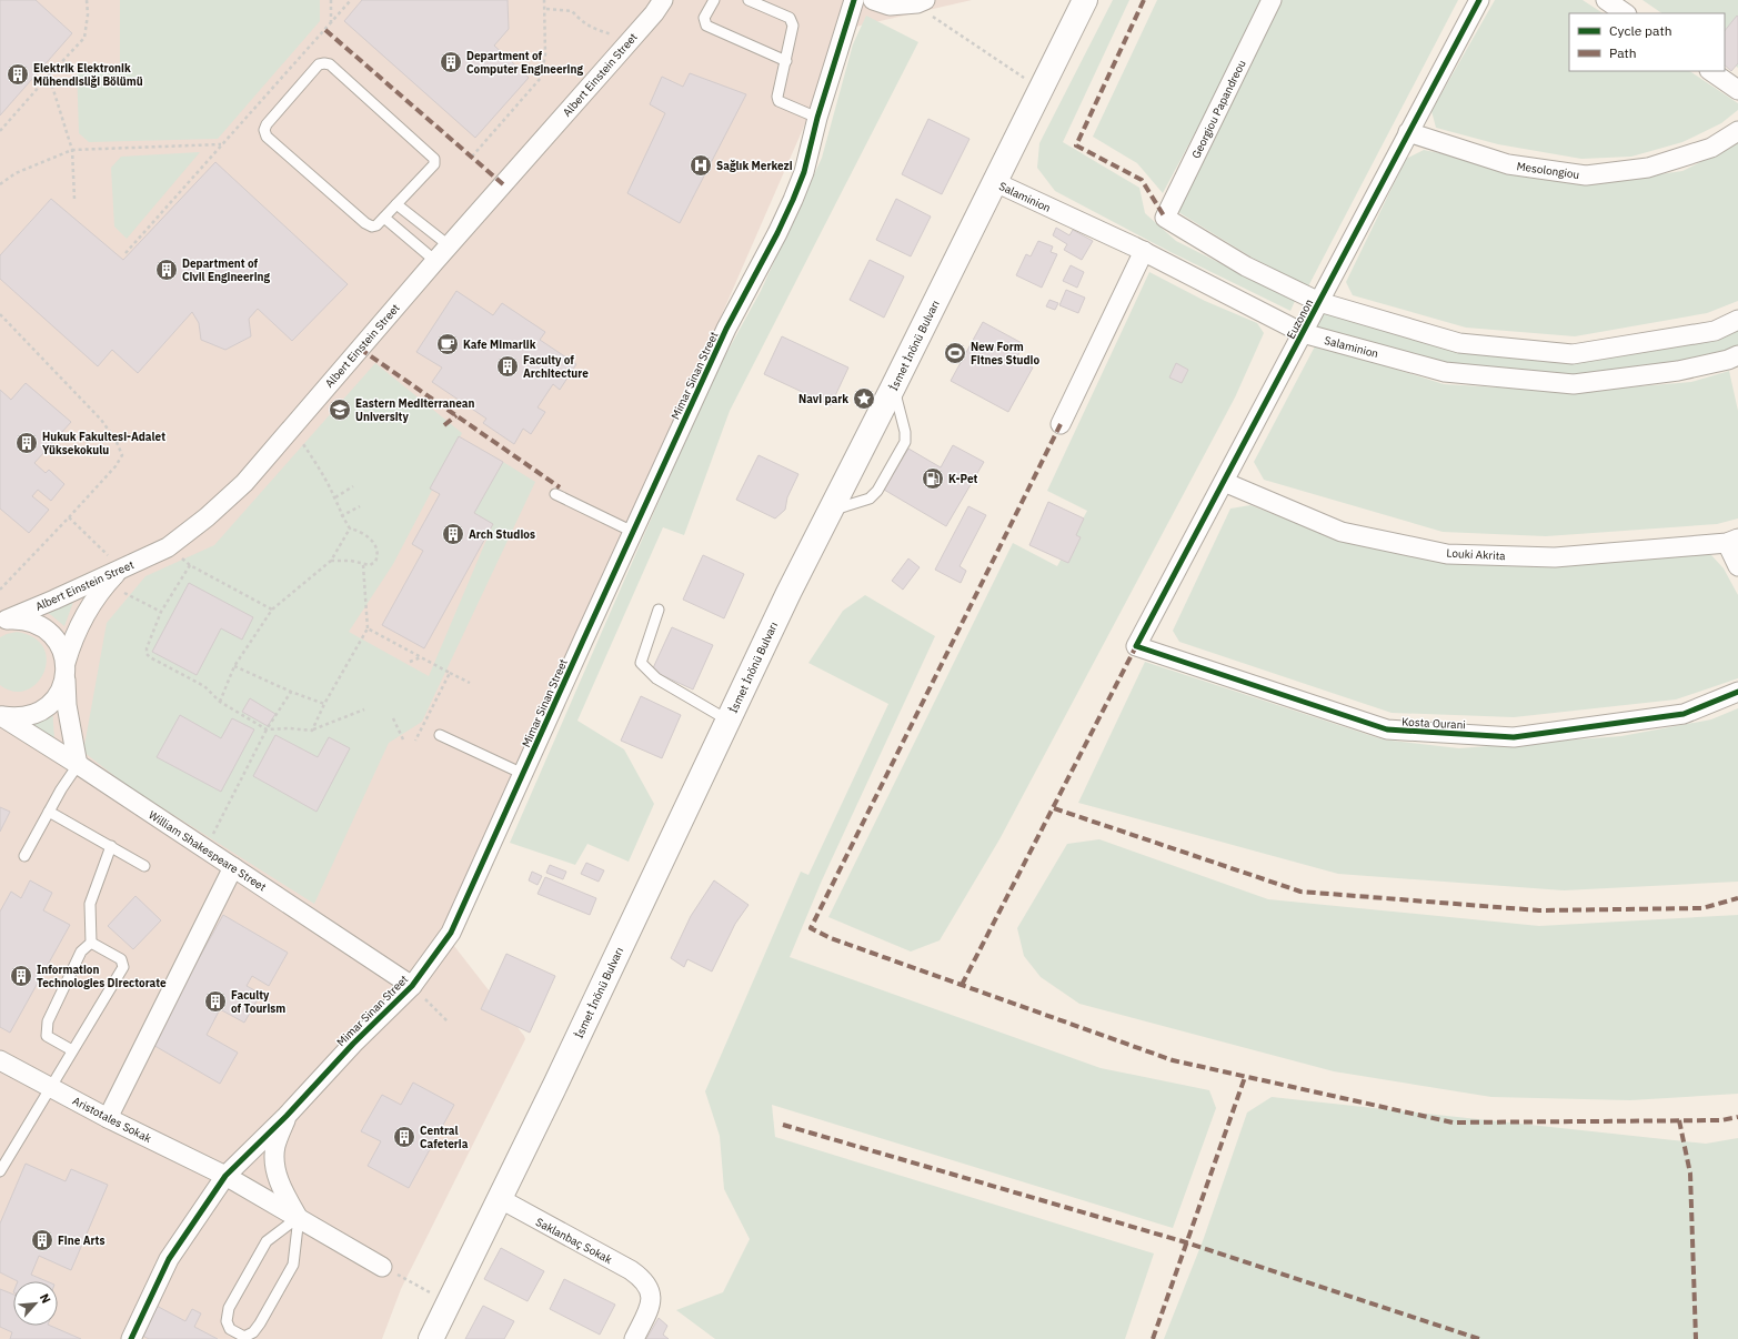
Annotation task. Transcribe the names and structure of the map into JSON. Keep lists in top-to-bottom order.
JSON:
{
  "streets": {
    "main road": ["İsmet İnönü Bulvarı"],
    "street": [
      "Albert Einstein Street",
      "Georgiou Papandreou",
      "Mesolongiou",
      "Salaminion",
      "Euzonon",
      "Mimar Sinan Street",
      "Louki Akrita",
      "Kosta Ourani",
      "William Shakespeare Street",
      "Aristotales Sokak",
      "Saklanbaç Sokak"
    ]
  },
  "crossings": [
    ["Georgiou Papandreou", "Euzonon"],
    ["Mesolongiou", "Euzonon"],
    ["Salaminion", "Euzonon"],
    ["Salaminion", "İsmet İnönü Bulvarı"],
    ["Euzonon", "Louki Akrita"],
    ["Euzonon", "Kosta Ourani"],
    ["İsmet İnönü Bulvarı", "Saklanbaç Sokak"],
    ["Mimar Sinan Street", "William Shakespeare Street"],
    ["Mimar Sinan Street", "Aristotales Sokak"]
  ],
  "places": {
    "building": [
      "Department of Computer Engineering",
      "Elektrik Elektronik Mühendisliği Bölümü",
      "Department of Civil Engineering",
      "Faculty of Architecture",
      "Hukuk Fakultesi-Adalet Yüksekokulu",
      "Arch Studios",
      "Information Technologies Directorate",
      "Faculty of Tourism",
      "Central Cafeteria",
      "Fine Arts"
    ],
    "hospital": ["Sağlık Merkezi"],
    "cafe": ["Kafe Mimarlik"],
    "sports": ["New Form Fitnes Studio"],
    "place": ["Navi park"],
    "school or university": ["Eastern Mediterranean University"],
    "fuel station": ["K-Pet"]
  },
  "legend": ["Cycle path", "Path"],
  "north": "top right"
}
